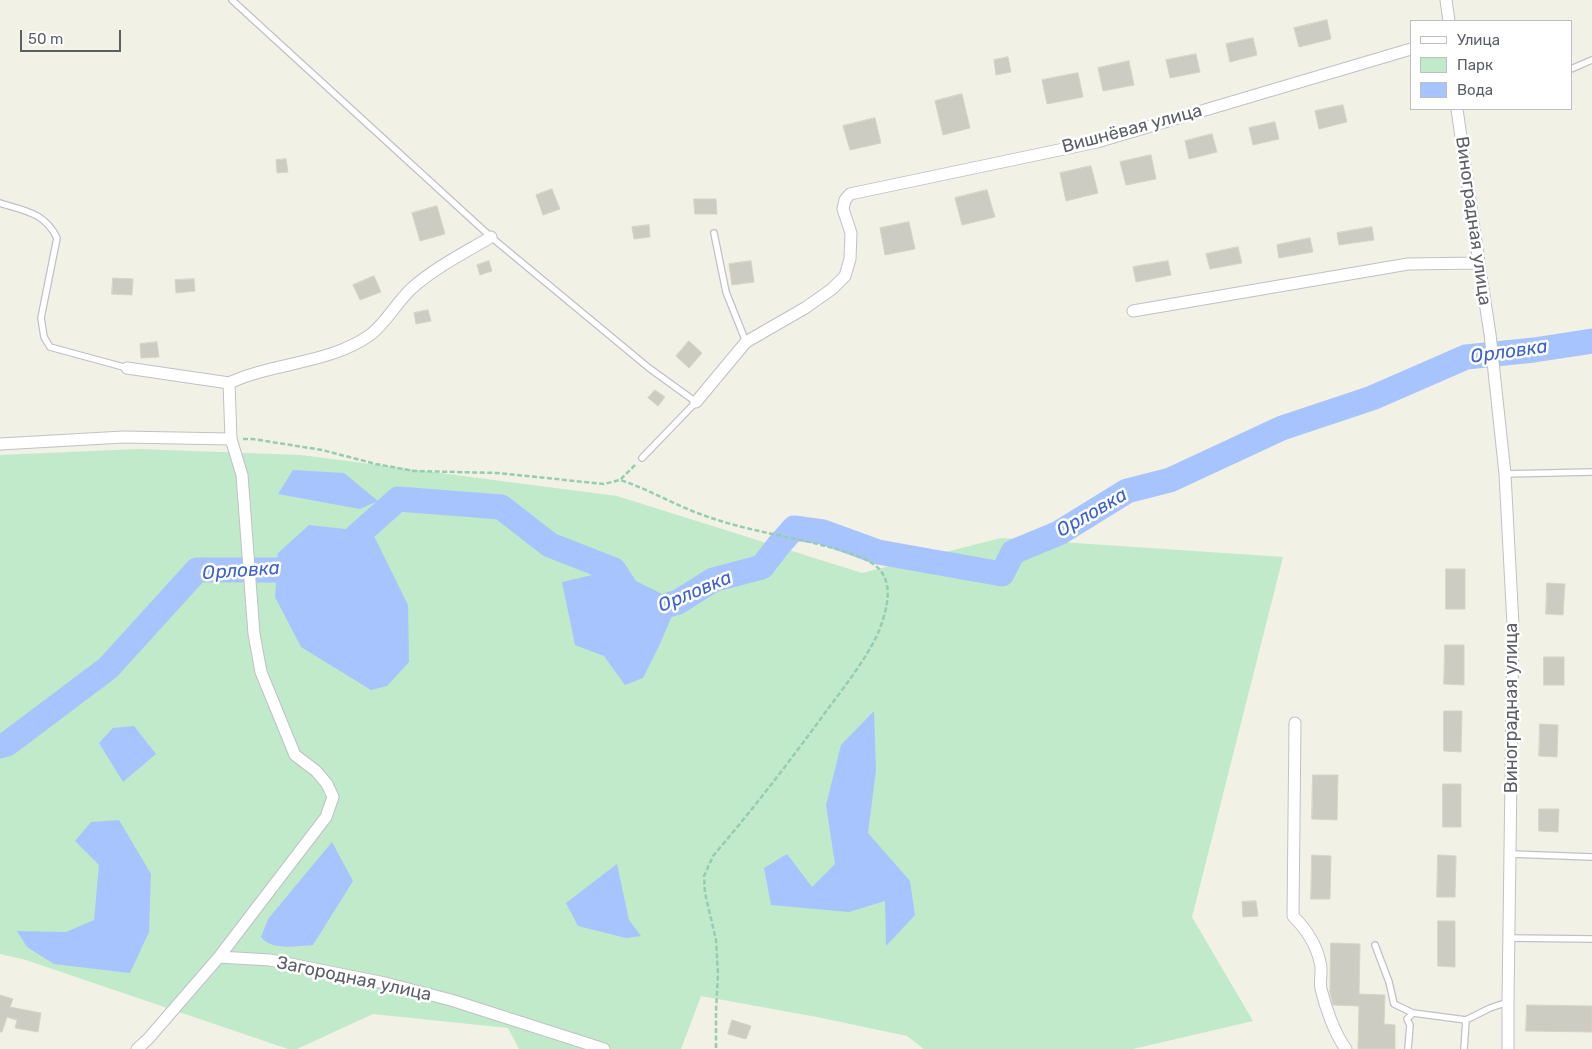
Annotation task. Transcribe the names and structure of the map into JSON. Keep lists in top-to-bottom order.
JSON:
{
  "streets": {
    "street": ["Вишнёвая улица", "Виноградная улица", "Загородная улица"]
  },
  "water": ["Орловка"],
  "legend": ["Улица", "Парк", "Вода"],
  "scale_bar": "50 m"
}
